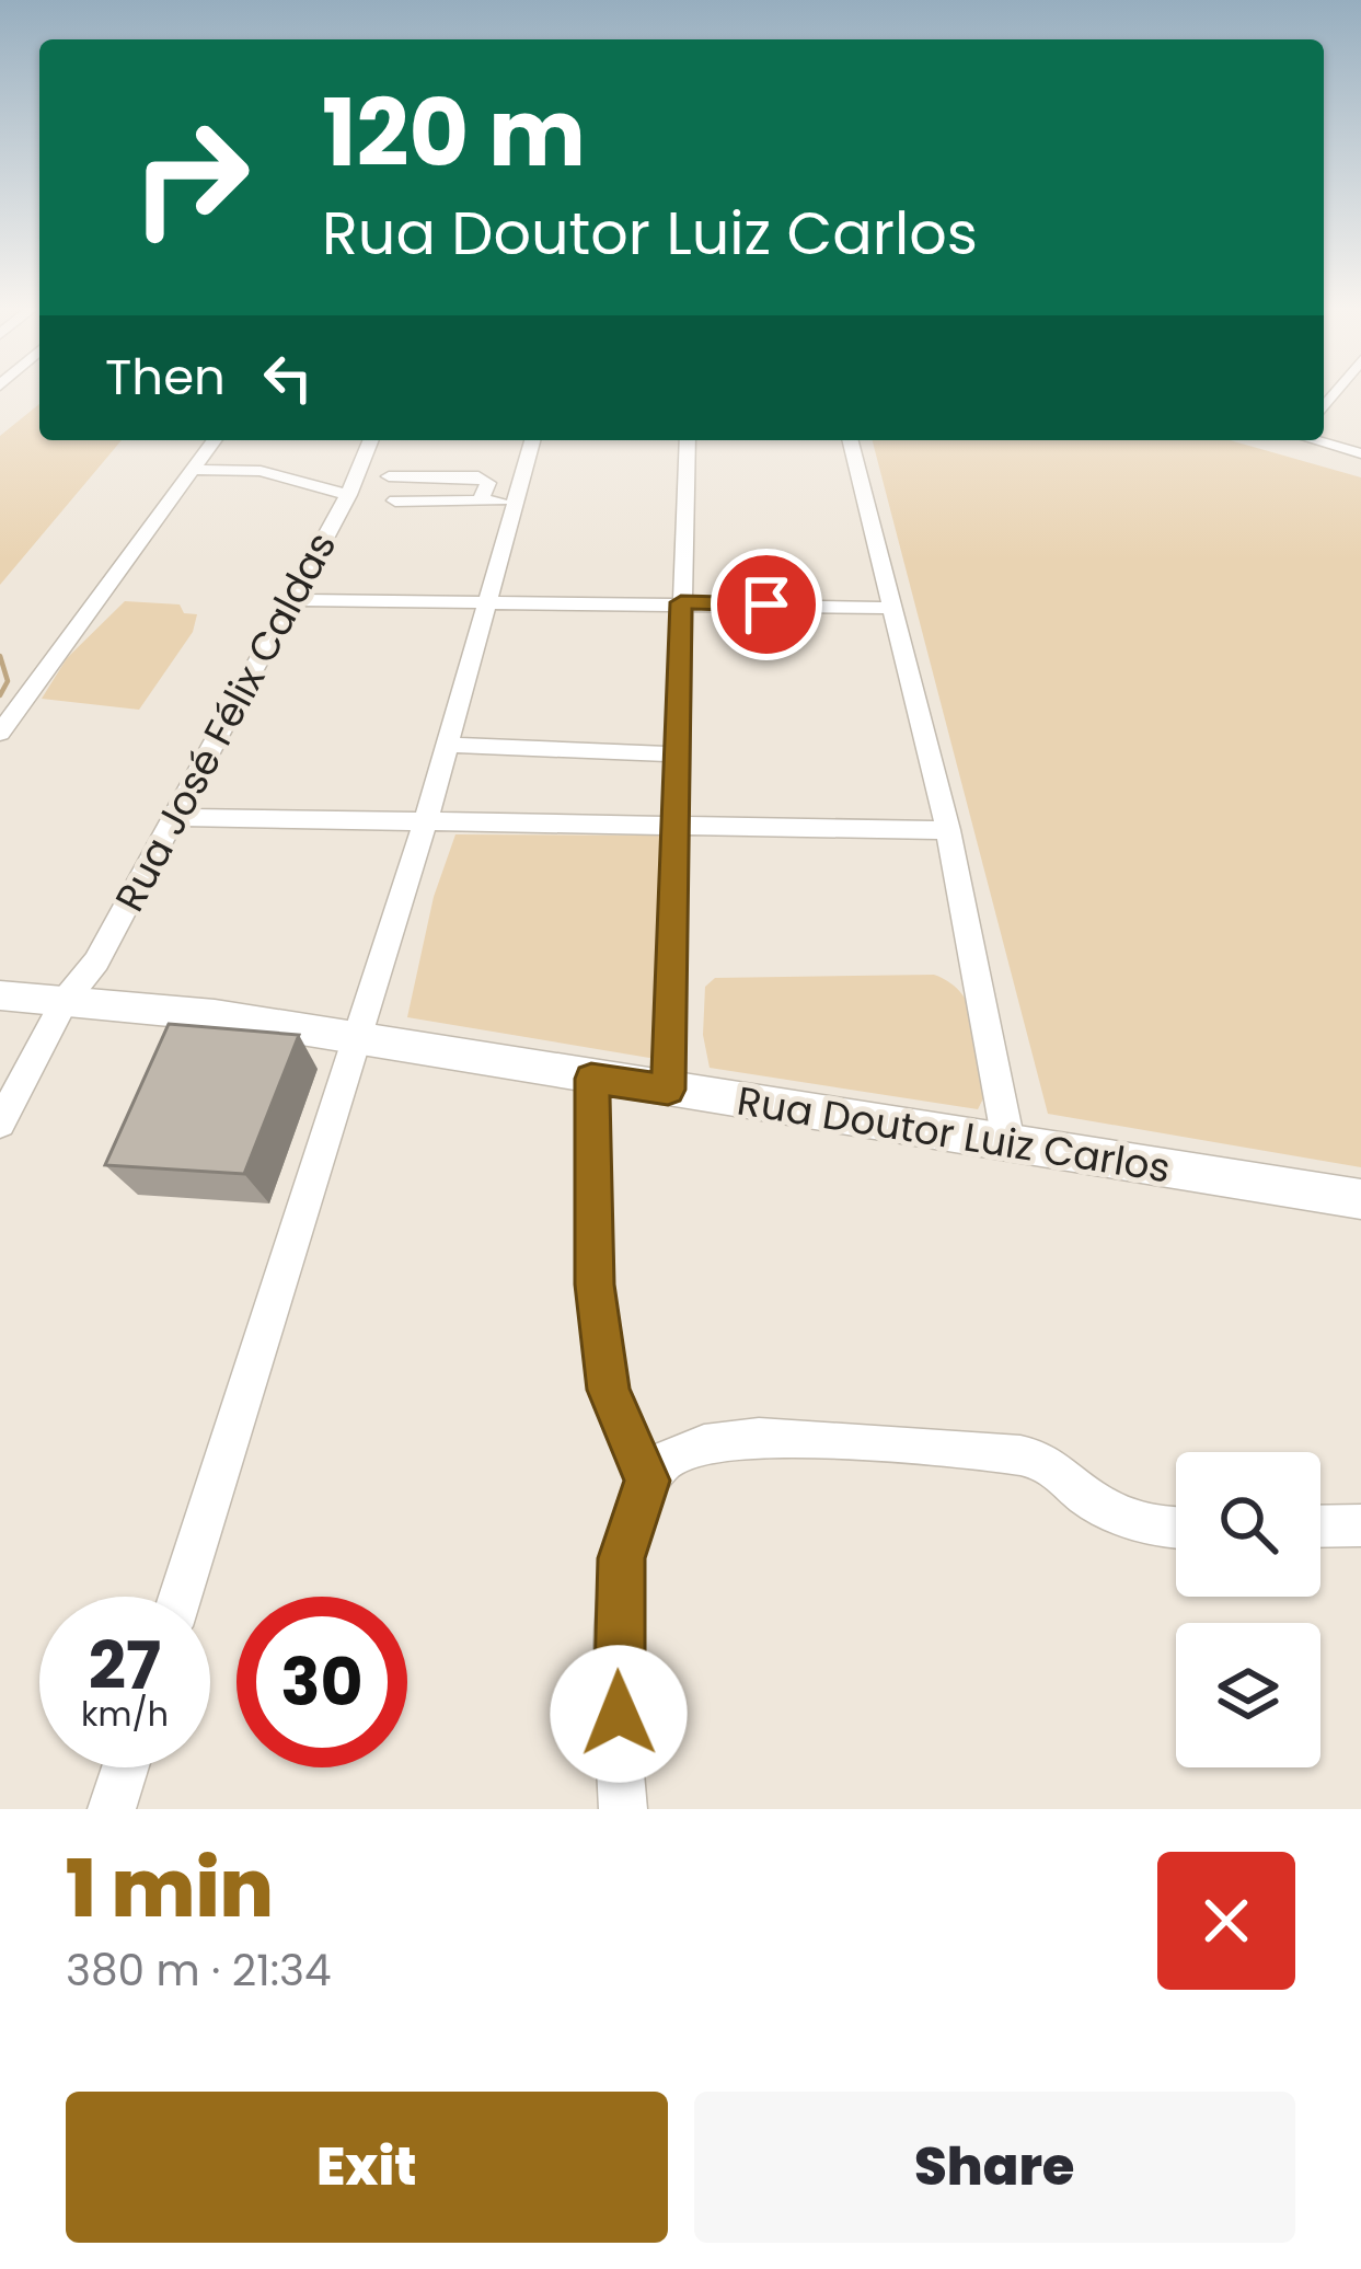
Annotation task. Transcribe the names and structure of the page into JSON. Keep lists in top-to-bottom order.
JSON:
{
  "streets": {
    "main road": ["Rua Doutor Luiz Carlos"],
    "street": ["Rua José Félix Caldas"]
  },
  "crossings": [
    ["Rua José Félix Caldas", "Rua Doutor Luiz Carlos"]
  ],
  "page": {
    "turn": ["120 m", "Rua Doutor Luiz Carlos"],
    "then": "Then",
    "speed": "27 km/h",
    "limit": "30",
    "heading": ["1 min", "380 m · 21:34"],
    "buttons": ["Exit", "Share"]
  }
}
